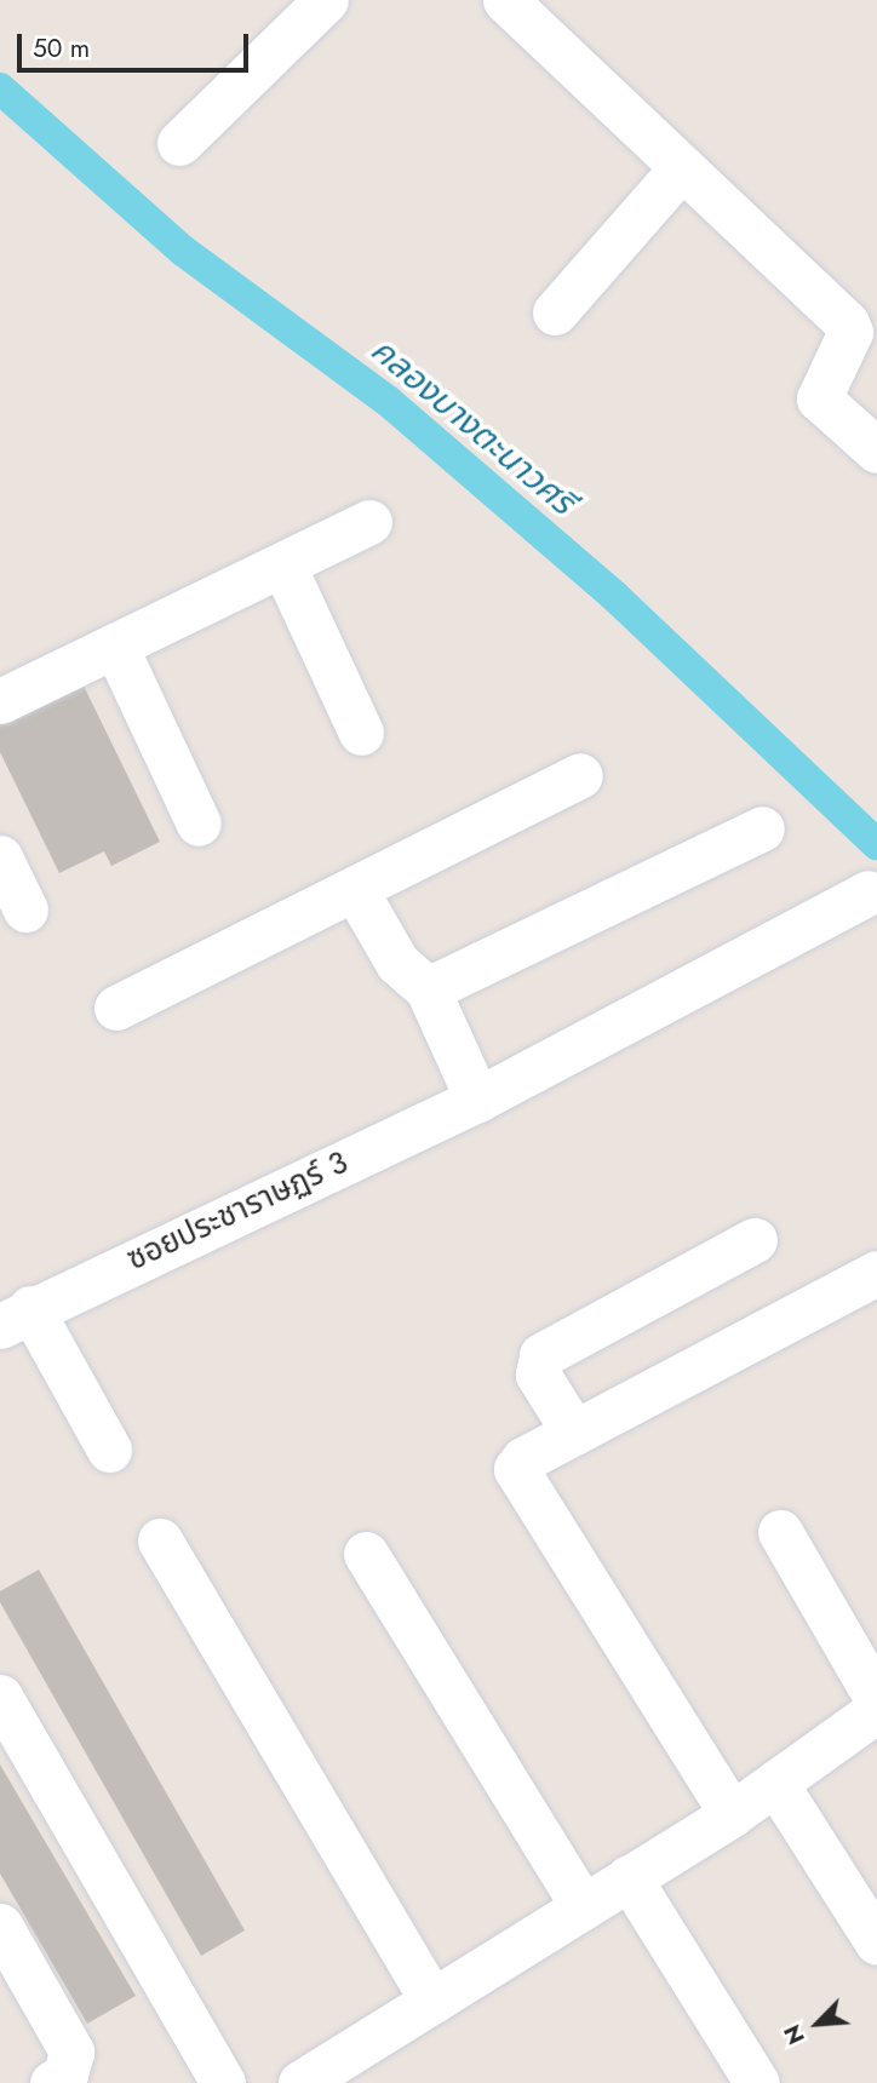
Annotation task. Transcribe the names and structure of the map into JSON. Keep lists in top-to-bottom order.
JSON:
{
  "streets": {
    "street": ["ซอยประชาราษฏร์ 3"]
  },
  "water": ["คลองบางตะนาวศรี"],
  "scale_bar": "50 m",
  "north": "bottom left"
}
